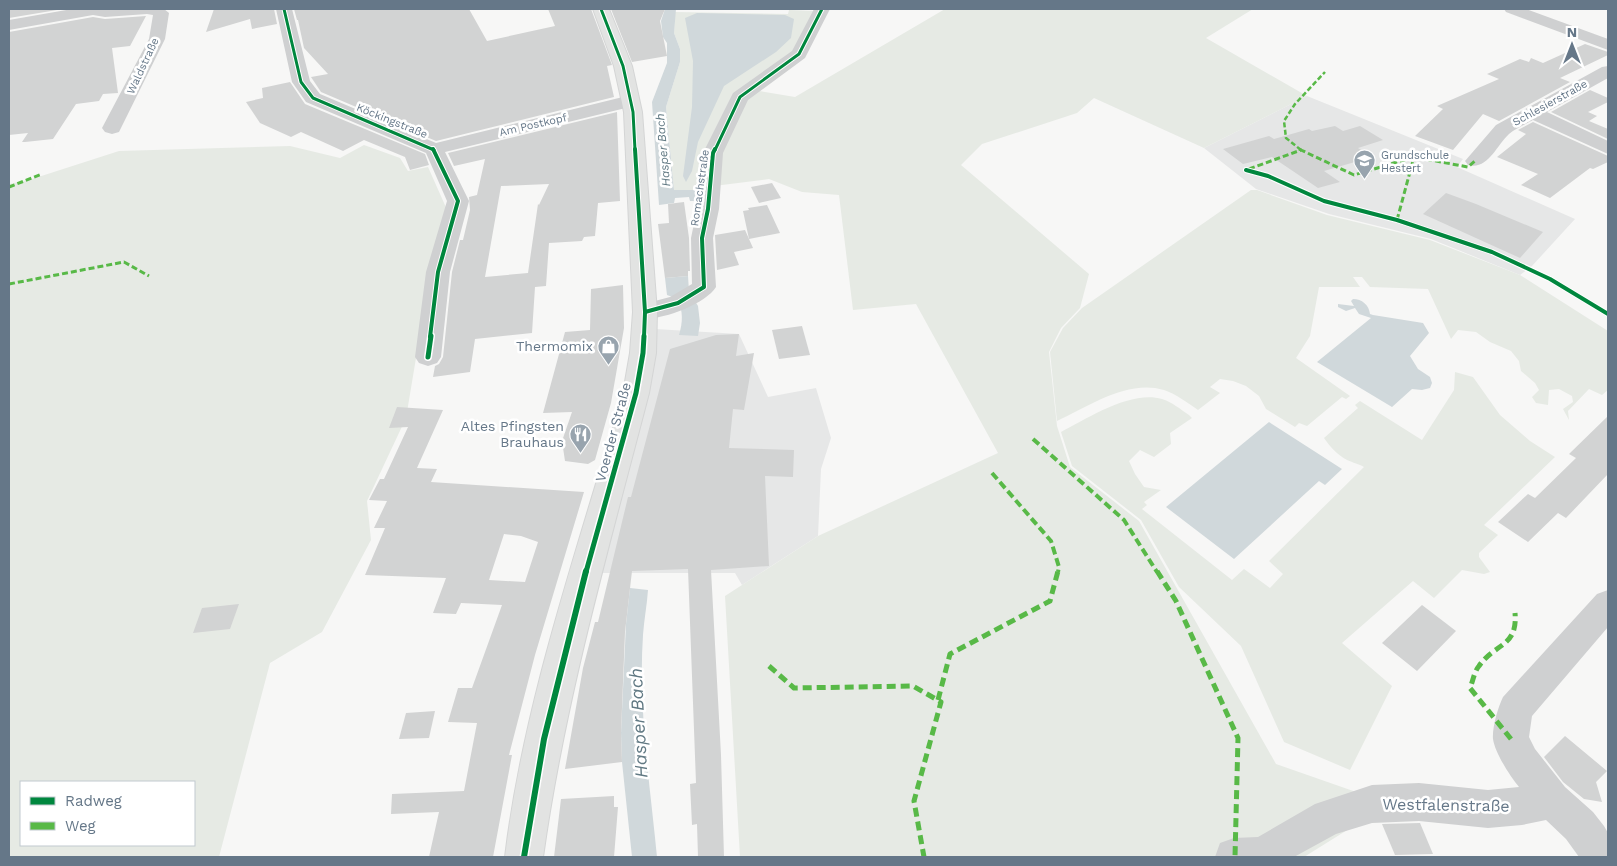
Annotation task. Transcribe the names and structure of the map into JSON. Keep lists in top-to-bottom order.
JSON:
{
  "streets": {
    "main road": ["Voerder Straße"],
    "street": [
      "Waldstraße",
      "Schlesierstraße",
      "Köckingstraße",
      "Am Postkopf",
      "Romachstraße",
      "Westfalenstraße"
    ]
  },
  "crossings": [
    ["Köckingstraße", "Am Postkopf"],
    ["Am Postkopf", "Voerder Straße"],
    ["Romachstraße", "Voerder Straße"]
  ],
  "water": ["Hasper Bach"],
  "places": {
    "school or university": ["Grundschule Hestert"],
    "shop": ["Thermomix"],
    "restaurant": ["Altes Pfingsten Brauhaus"]
  },
  "legend": ["Radweg", "Weg"],
  "north": "top"
}
